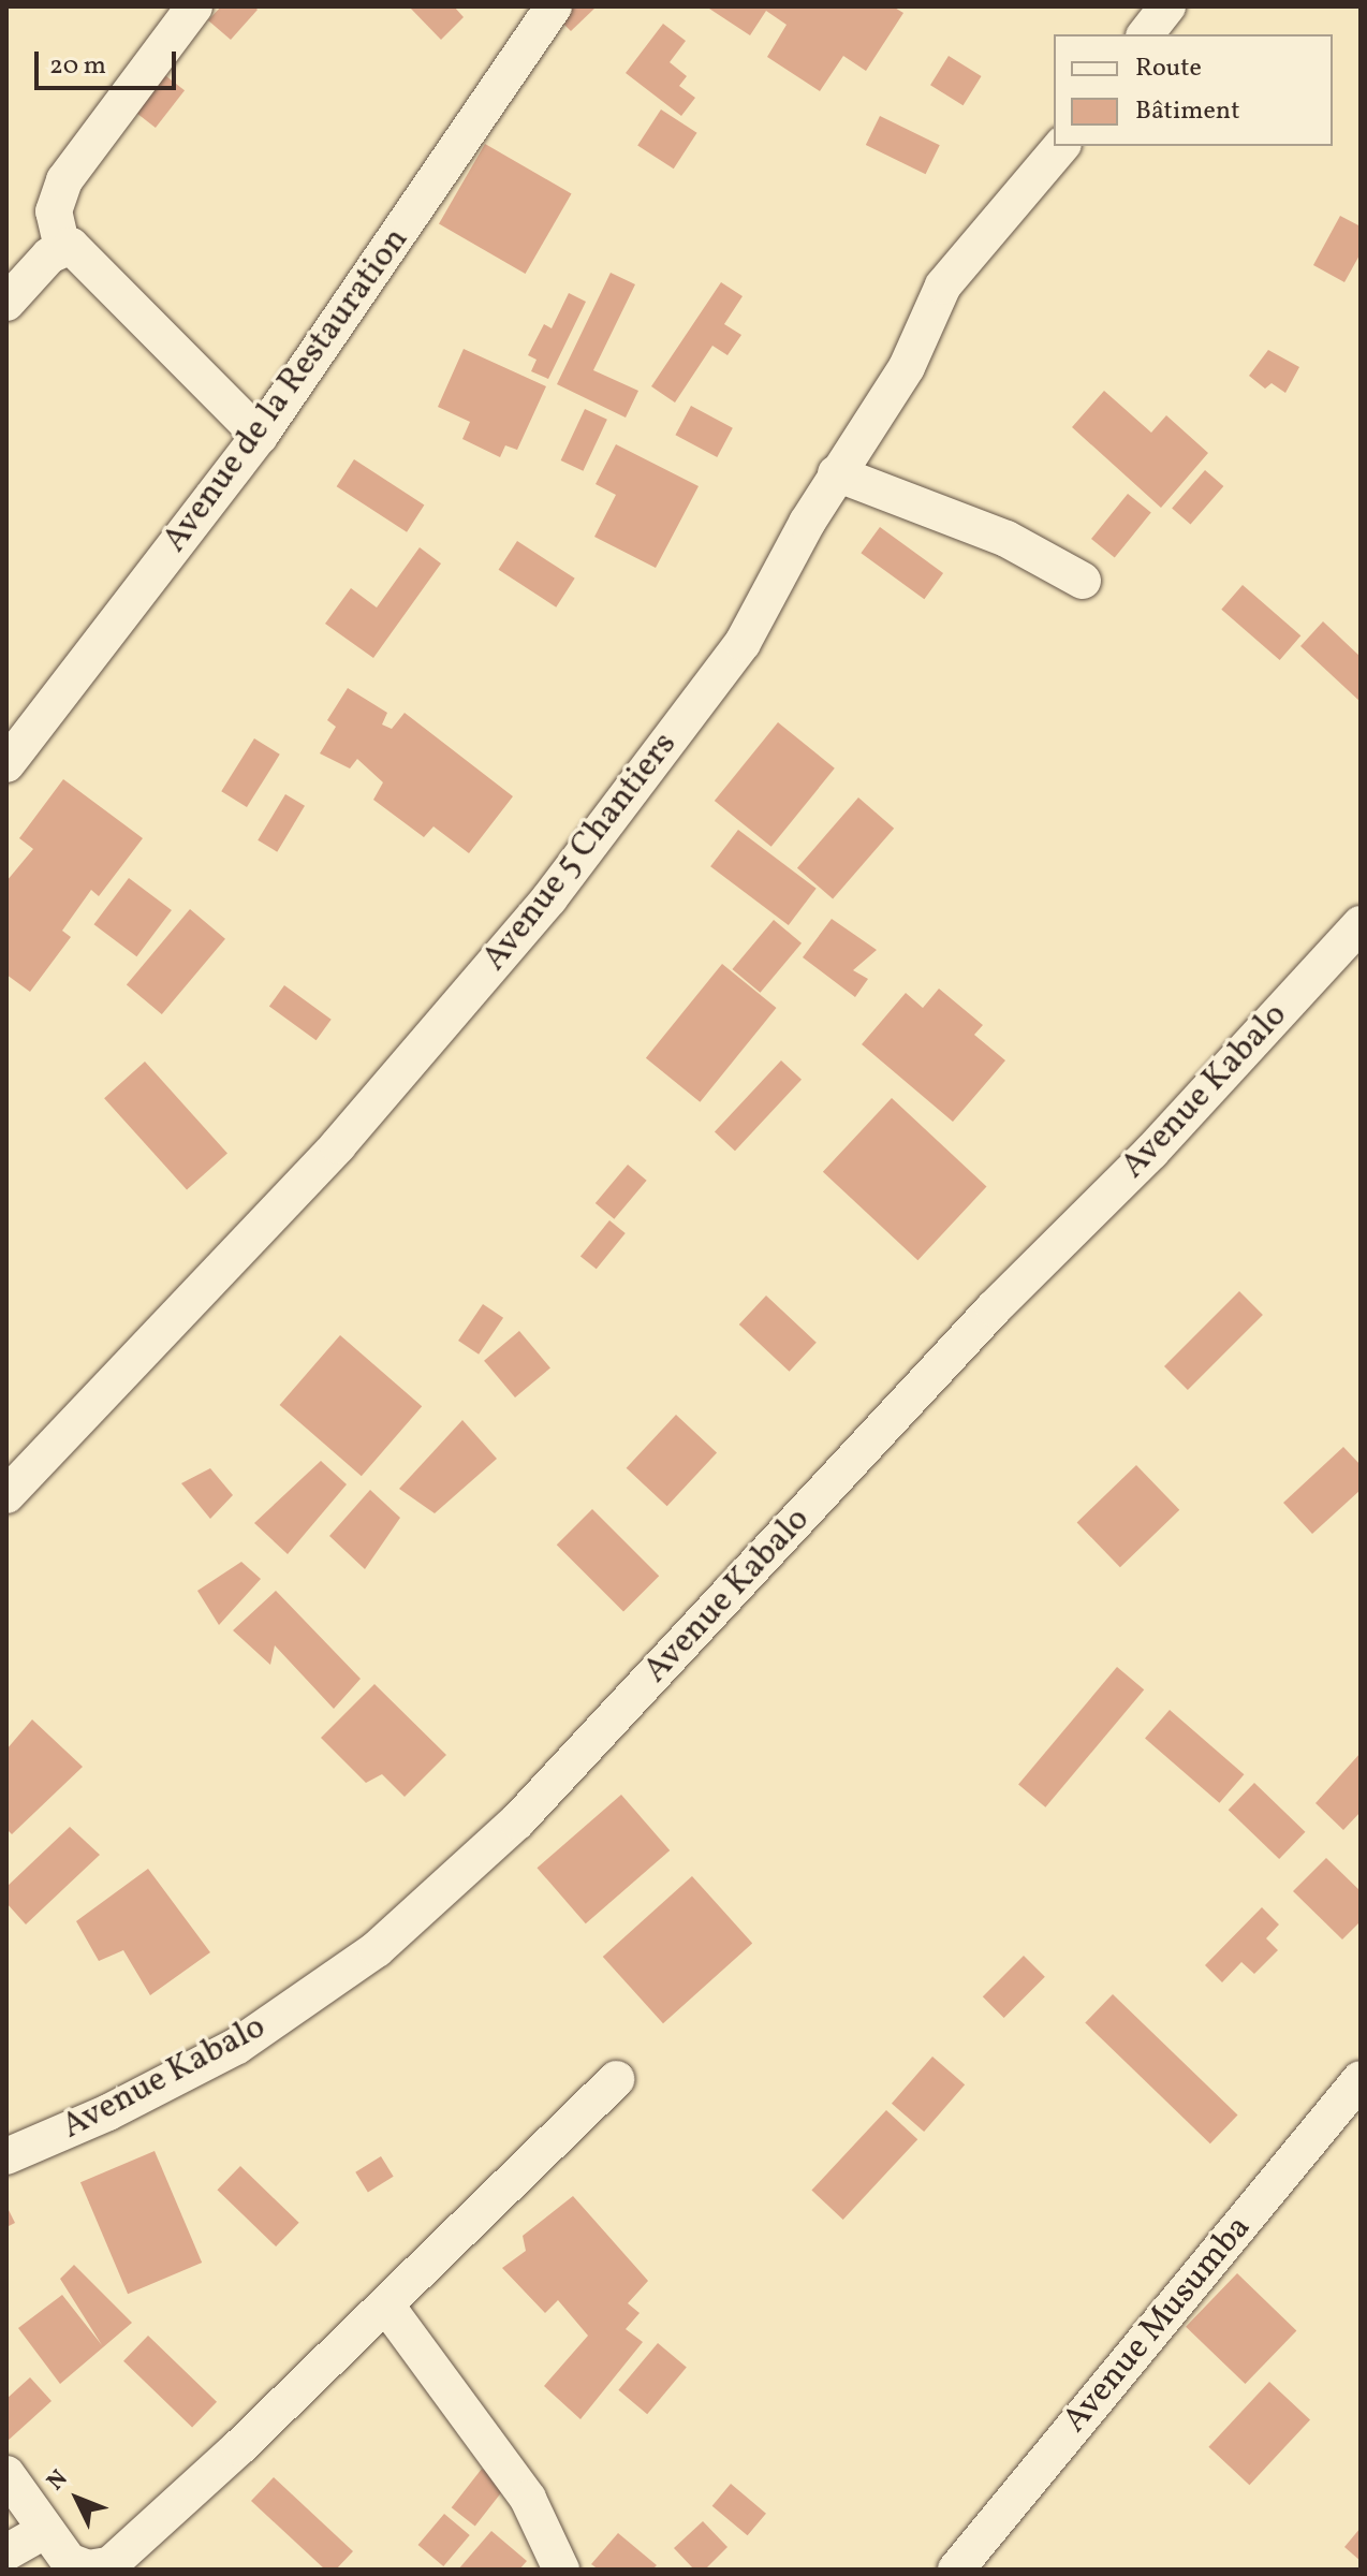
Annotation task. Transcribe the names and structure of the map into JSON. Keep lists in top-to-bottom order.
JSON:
{
  "streets": {
    "street": [
      "Avenue de la Restauration",
      "Avenue 5 Chantiers",
      "Avenue Kabalo",
      "Avenue Musumba"
    ]
  },
  "legend": ["Route", "Bâtiment"],
  "scale_bar": "20 m",
  "north": "top left"
}
